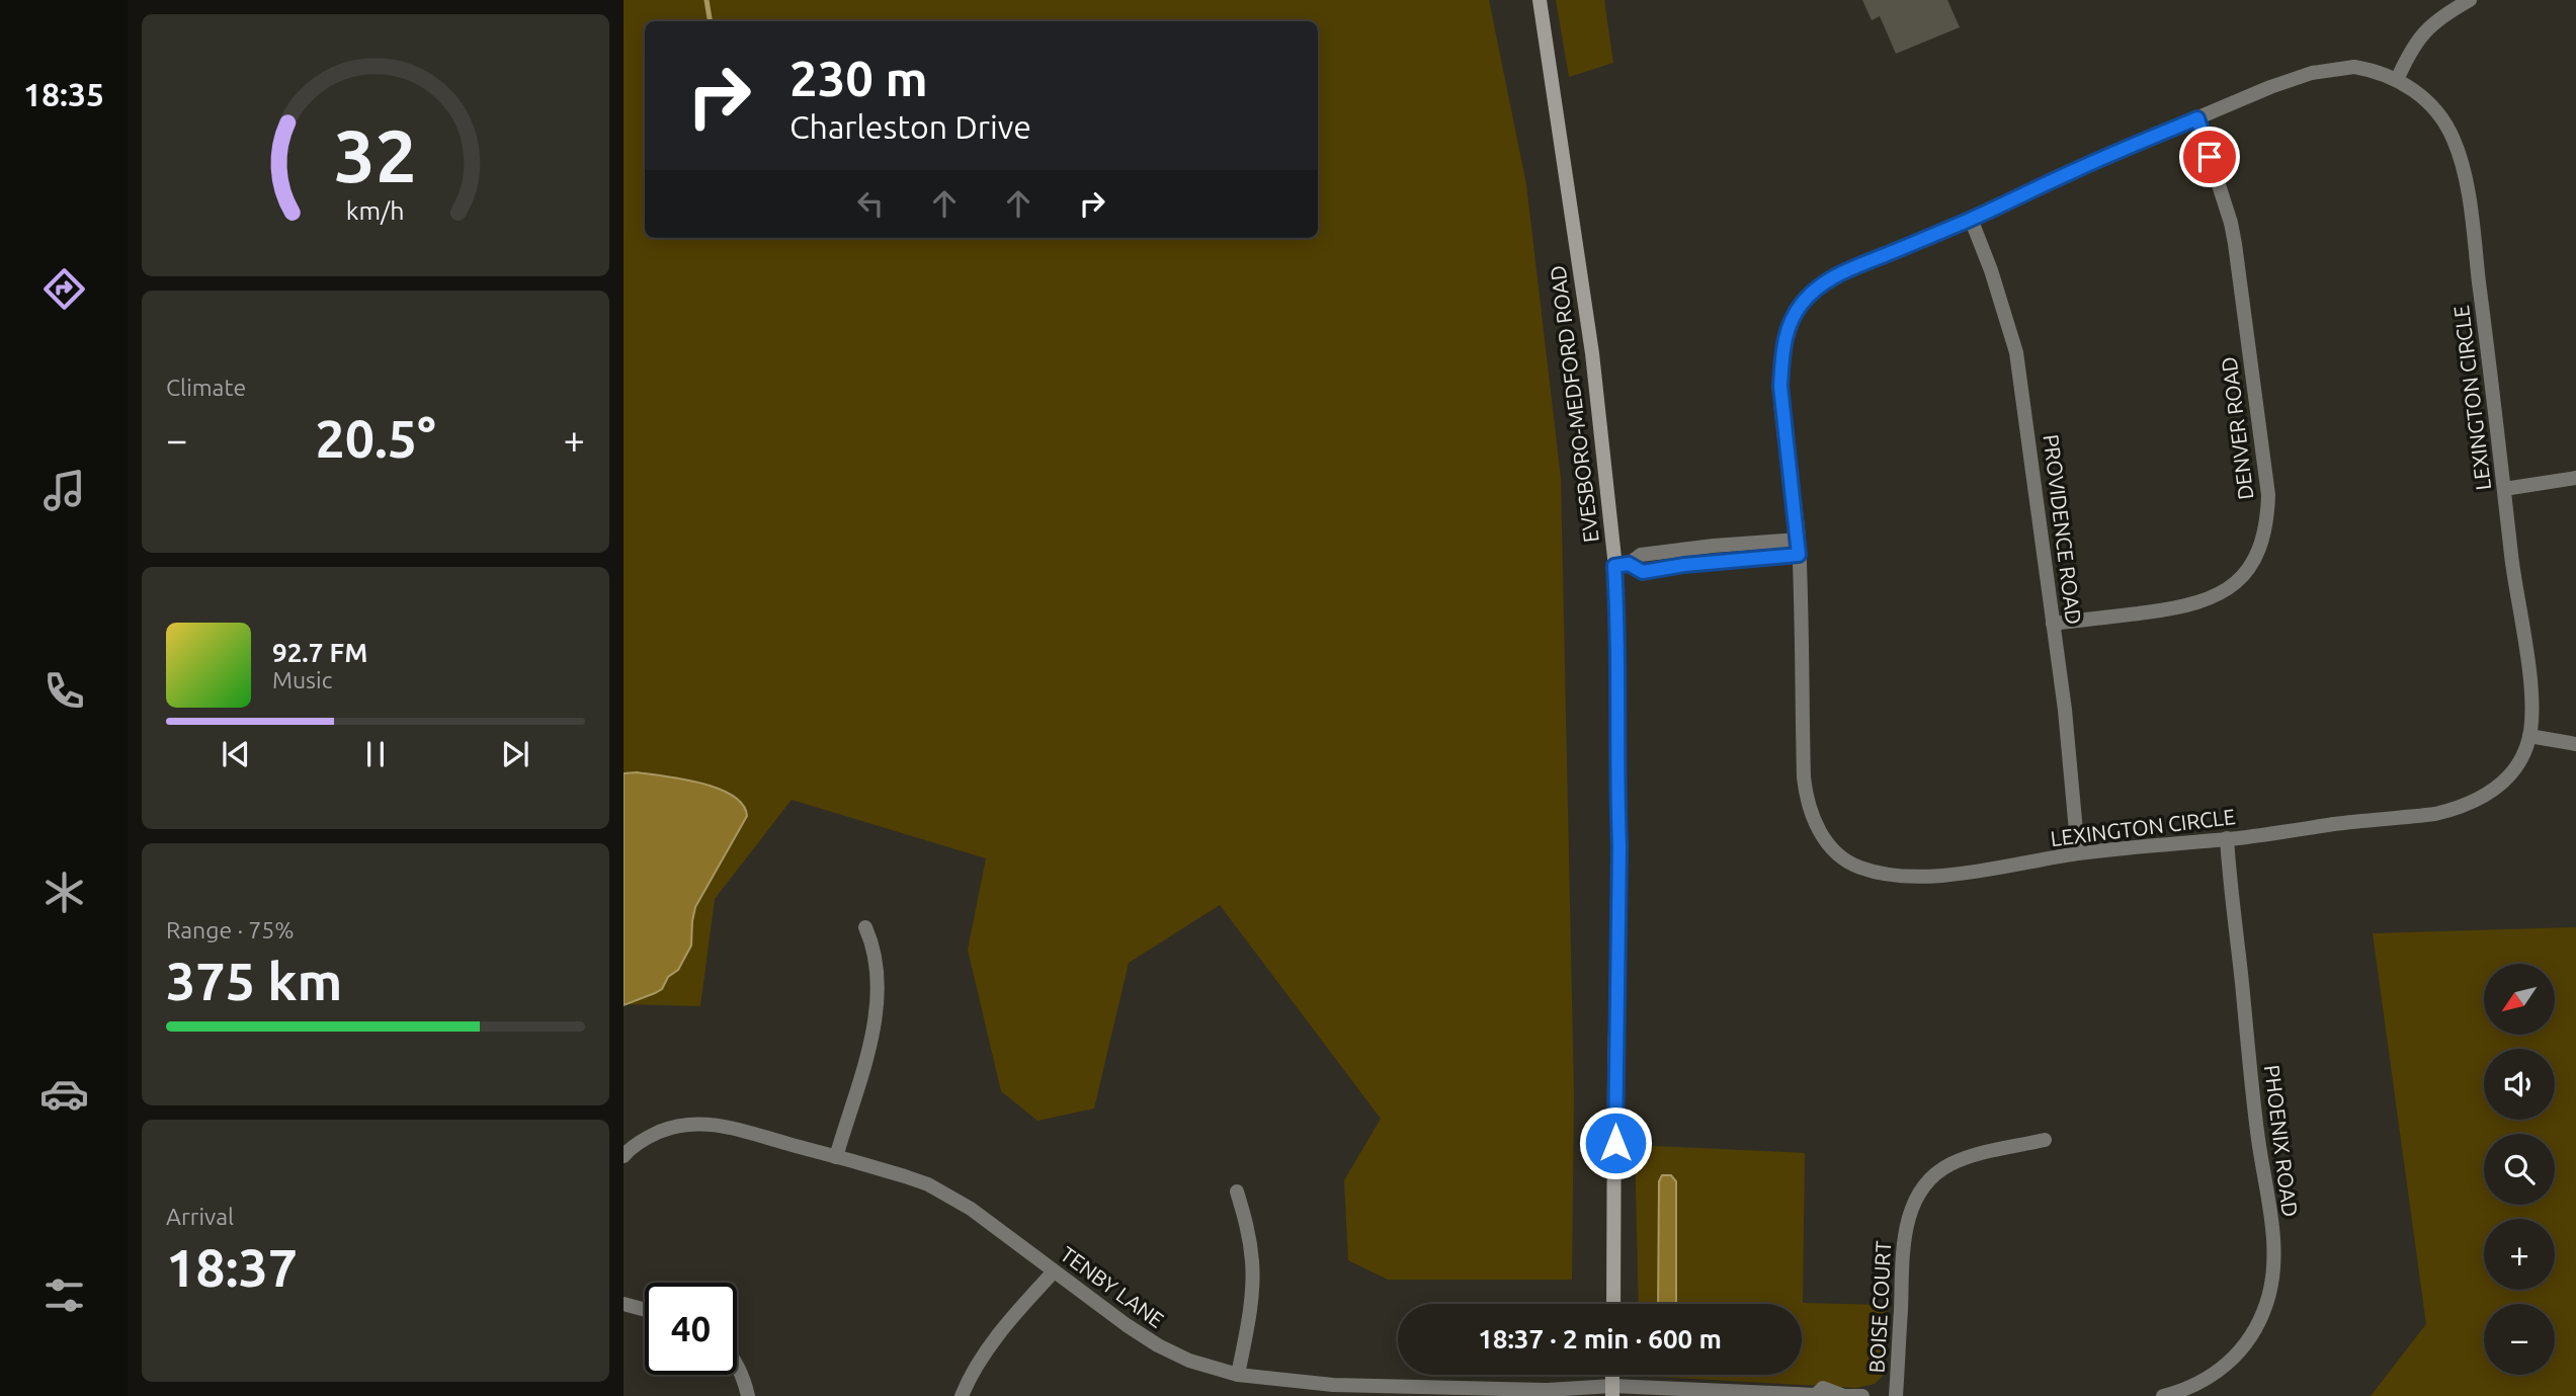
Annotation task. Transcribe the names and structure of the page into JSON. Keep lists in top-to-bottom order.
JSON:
{
  "streets": {
    "street": [
      "LEXINGTON CIRCLE",
      "EVESBORO-MEDFORD ROAD",
      "DENVER ROAD",
      "PROVIDENCE ROAD",
      "PHOENIX ROAD",
      "TENBY LANE",
      "BOISE COURT"
    ]
  },
  "crossings": [
    ["LEXINGTON CIRCLE", "DENVER ROAD"],
    ["LEXINGTON CIRCLE", "PROVIDENCE ROAD"],
    ["LEXINGTON CIRCLE", "PHOENIX ROAD"],
    ["DENVER ROAD", "PROVIDENCE ROAD"]
  ],
  "north": "bottom left",
  "page": {
    "tabs": "18:35",
    "turn": ["230 m", "Charleston Drive"],
    "tile": [
      "Climate",
      ["Range · 75%", "375 km"],
      ["Arrival", "18:37"]
    ],
    "heat": ["−", "20.5°", "+"],
    "song": ["92.7 FM", "Music"],
    "map_buttons": ["+", "−"],
    "limit": "40",
    "trip": "18:37 · 2 min · 600 m",
    "gauge": ["32", "km/h"]
  }
}
